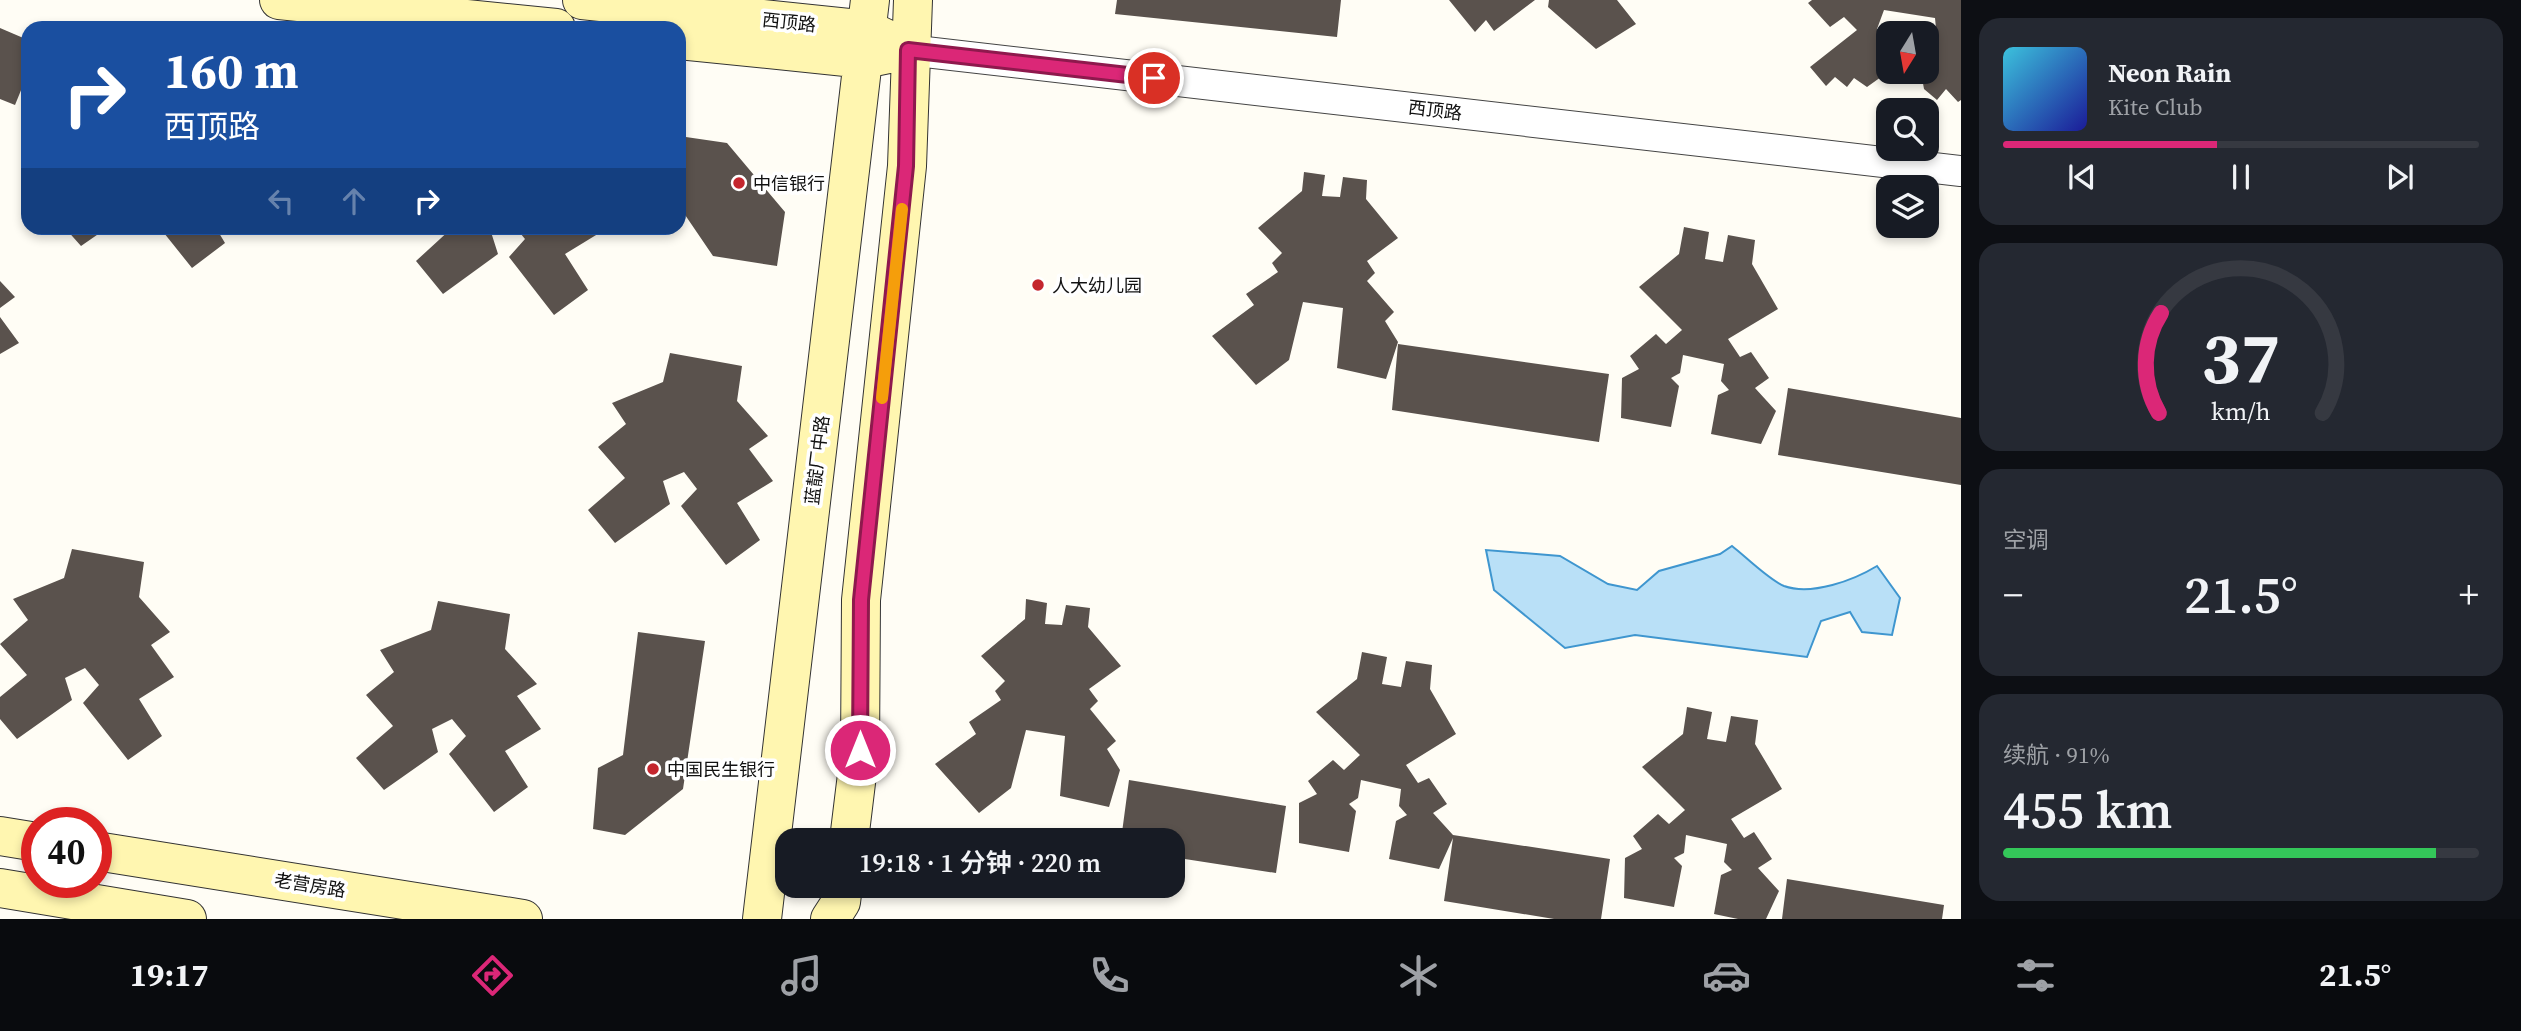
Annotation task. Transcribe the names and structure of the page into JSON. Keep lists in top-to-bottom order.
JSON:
{
  "streets": {
    "street": ["西顶路", "蓝靛厂中路", "老营房路"]
  },
  "crossings": [
    ["西顶路", "蓝靛厂中路"]
  ],
  "places": ["中信银行", "人大幼儿园", "中国民生银行"],
  "north": "bottom",
  "page": {
    "turn": ["160 m", "西顶路"],
    "song": ["Neon Rain", "Kite Club"],
    "tile": [
      "空调",
      ["续航 · 91%", "455 km"]
    ],
    "heat": ["−", "21.5°", "+"],
    "limit": "40",
    "trip": "19:18 · 1 分钟 · 220 m",
    "tabs": ["19:17", "21.5°"],
    "gauge": ["37", "km/h"]
  }
}
